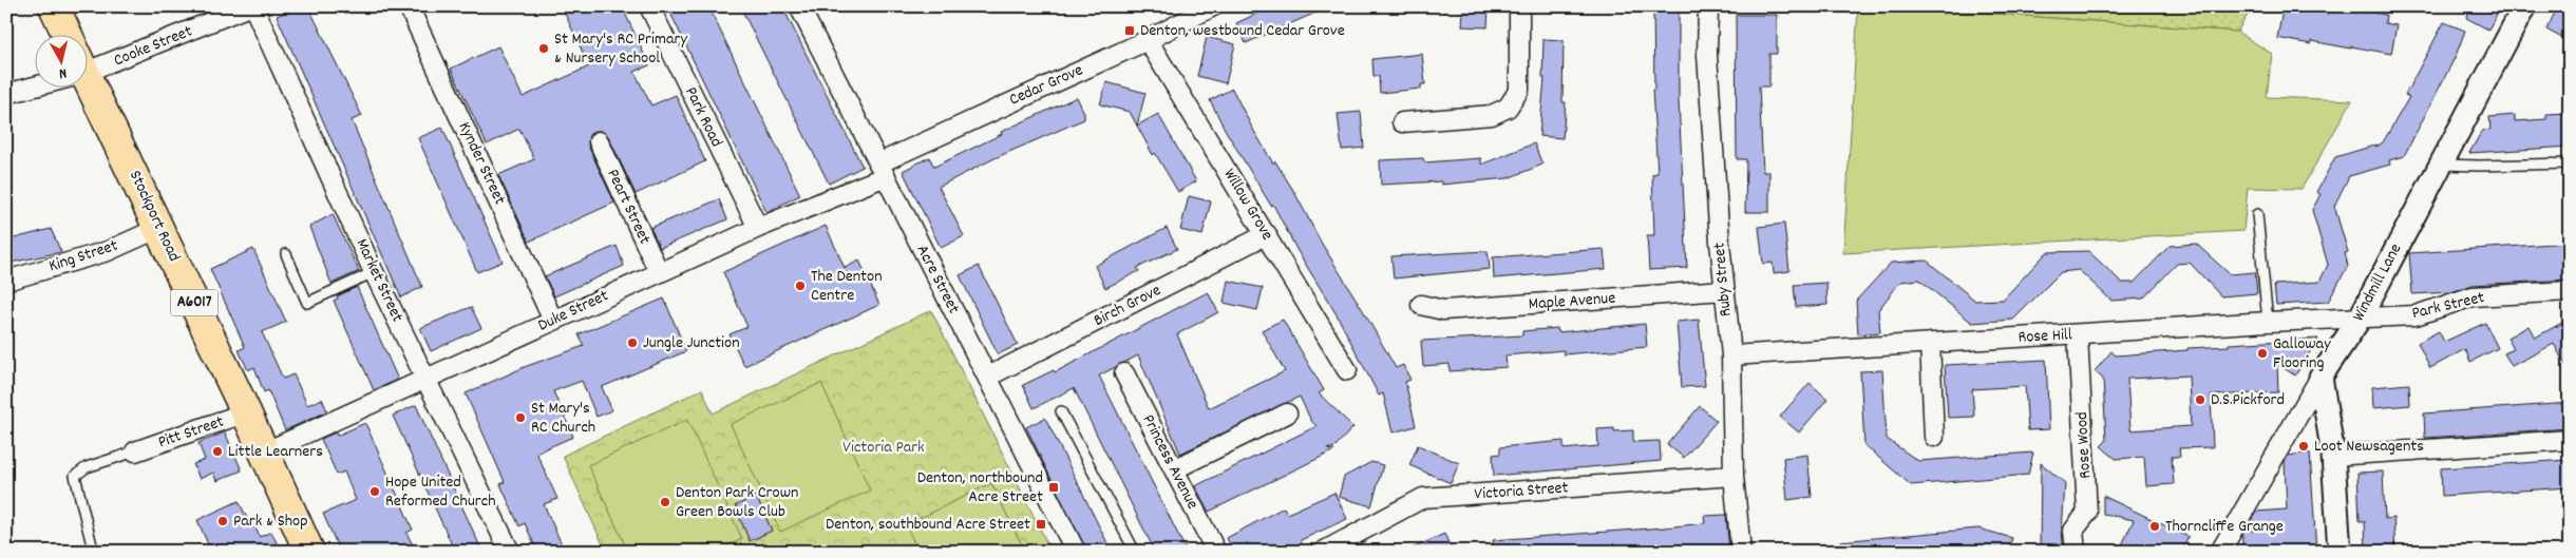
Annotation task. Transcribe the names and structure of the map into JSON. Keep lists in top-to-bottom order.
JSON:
{
  "streets": {
    "highway": ["Stockport Road", "A6017"],
    "street": [
      "Cooke Street",
      "Cedar Grove",
      "Park Road",
      "Kynder Street",
      "Willow Grove",
      "Peart Street",
      "King Street",
      "Acre Street",
      "Ruby Street",
      "Market Street",
      "Windmill Lane",
      "Maple Avenue",
      "Birch Grove",
      "Park Street",
      "Duke Street",
      "Rose Hill",
      "Pitt Street",
      "Rose Wood",
      "Princess Avenue",
      "Victoria Street"
    ]
  },
  "crossings": [
    ["Cedar Grove", "Willow Grove"],
    ["Cedar Grove", "Acre Street"],
    ["Cedar Grove", "Duke Street"],
    ["Park Road", "Duke Street"],
    ["Kynder Street", "Duke Street"],
    ["Willow Grove", "Birch Grove"],
    ["Peart Street", "Duke Street"],
    ["Stockport Road", "King Street"],
    ["Stockport Road", "Duke Street"],
    ["Stockport Road", "Pitt Street"],
    ["Acre Street", "Birch Grove"],
    ["Acre Street", "Duke Street"],
    ["Ruby Street", "Maple Avenue"],
    ["Ruby Street", "Rose Hill"],
    ["Ruby Street", "Victoria Street"],
    ["Market Street", "Duke Street"],
    ["Windmill Lane", "Park Street"],
    ["Windmill Lane", "Rose Hill"],
    ["Park Street", "Rose Hill"],
    ["Rose Hill", "Rose Wood"]
  ],
  "parks": ["Victoria Park"],
  "places": {
    "transit": ["Denton, westbound Cedar Grove", "Denton, northbound Acre Street", "Denton, southbound Acre Street"],
    "other": [
      "St Mary's RC Primary & Nursery School",
      "The Denton Centre",
      "Jungle Junction",
      "Galloway Flooring",
      "D.S.Pickford",
      "St Mary's RC Church",
      "Loot Newsagents",
      "Little Learners",
      "Hope United Reformed Church",
      "Denton Park Crown Green Bowls Club",
      "Park & Shop",
      "Thorncliffe Grange"
    ]
  },
  "north": "bottom"
}
